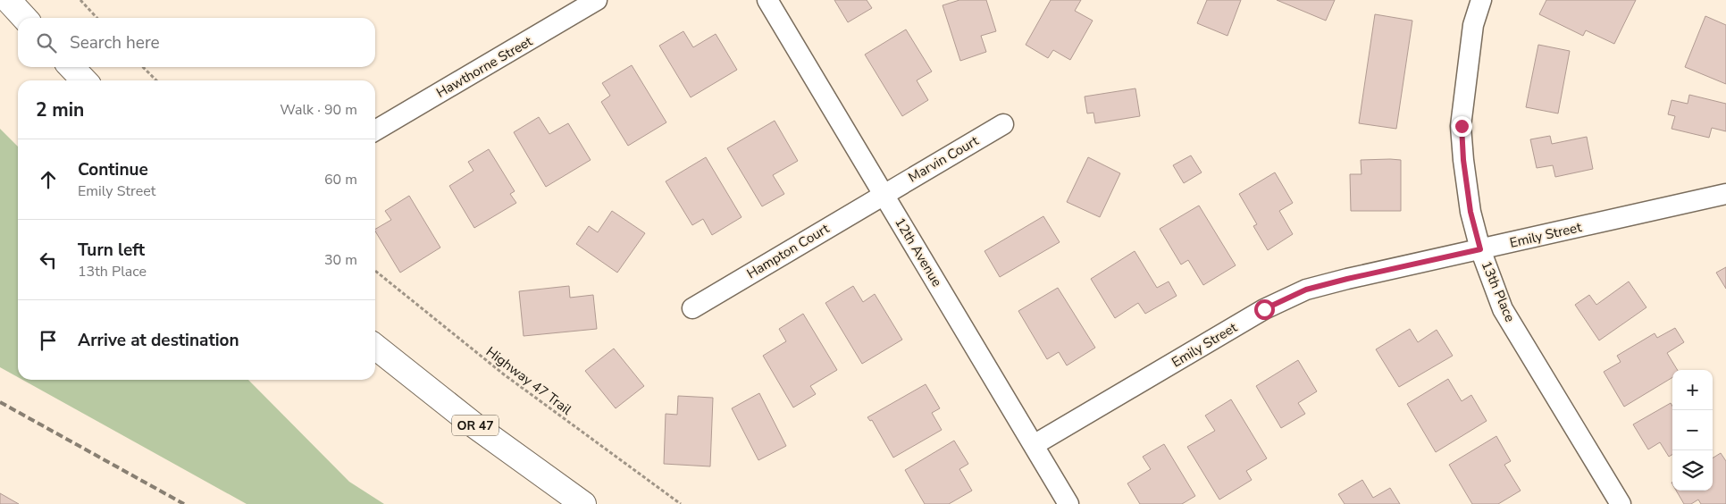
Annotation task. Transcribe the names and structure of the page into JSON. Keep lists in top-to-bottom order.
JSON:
{
  "streets": {
    "highway": ["OR 47"],
    "street": [
      "Hawthorne Street",
      "Marvin Court",
      "Emily Street",
      "Hampton Court",
      "12th Avenue",
      "13th Place"
    ],
    "path": ["Highway 47 Trail"]
  },
  "crossings": [
    ["Marvin Court", "Hampton Court"],
    ["Marvin Court", "12th Avenue"],
    ["Emily Street", "12th Avenue"],
    ["Emily Street", "13th Place"],
    ["Hampton Court", "12th Avenue"]
  ],
  "page": {
    "search": "Search here",
    "heading": ["2 min", "Walk · 90 m"],
    "list": [
      ["Continue", "Emily Street", "60 m"],
      ["Turn left", "13th Place", "30 m"],
      "Arrive at destination"
    ],
    "map_buttons": ["+", "−"]
  }
}
